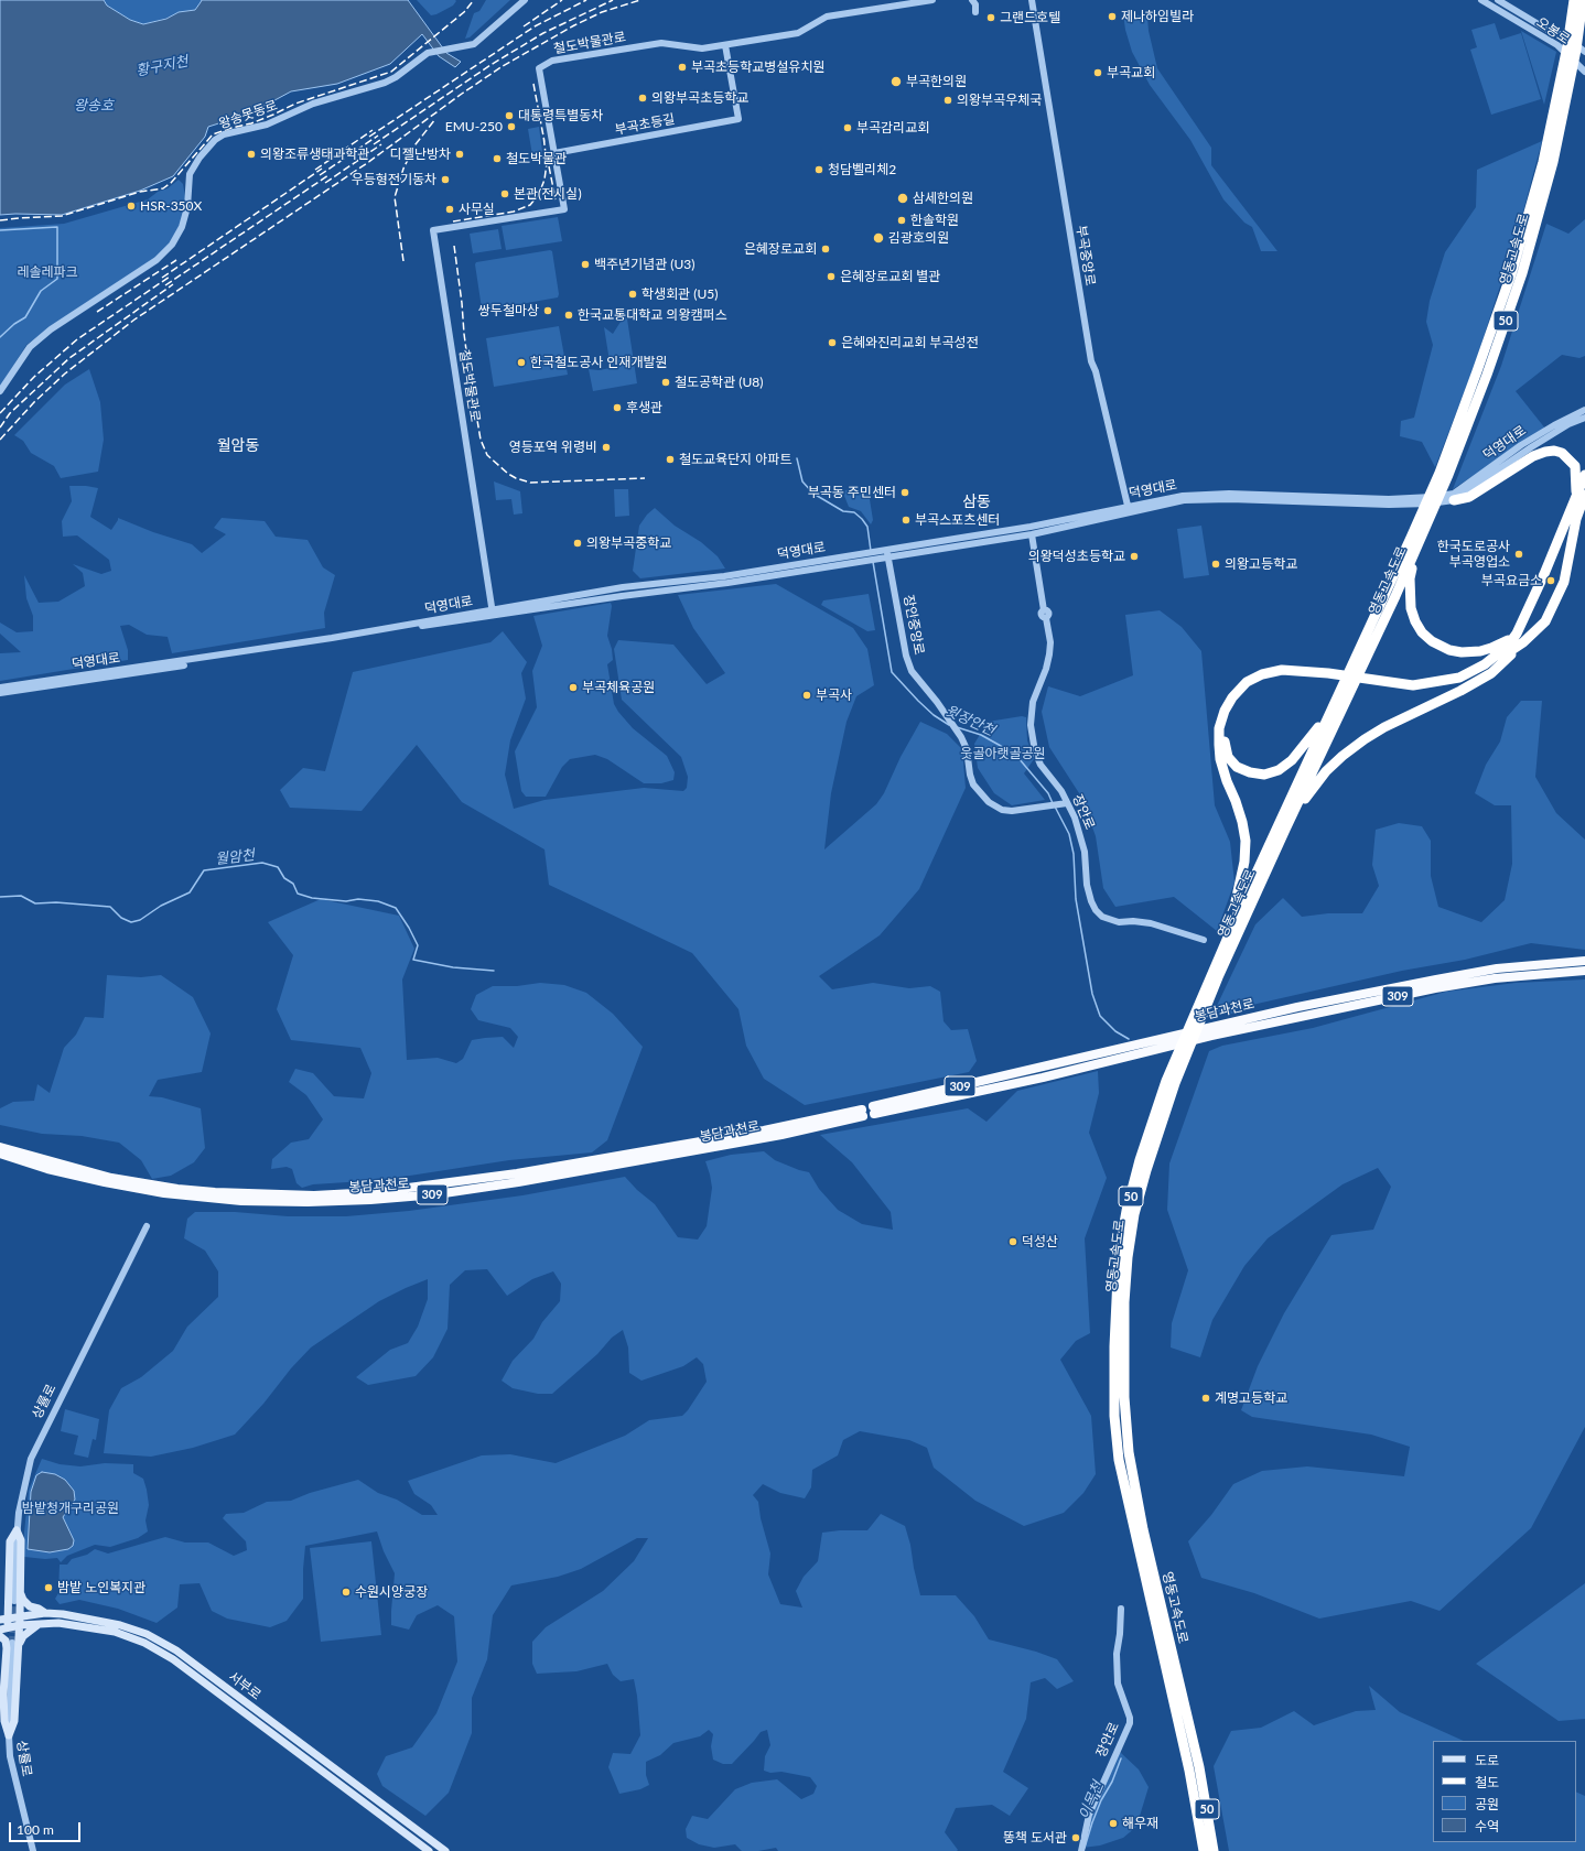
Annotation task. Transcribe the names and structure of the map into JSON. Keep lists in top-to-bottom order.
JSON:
{
  "streets": {
    "highway": [
      "영동고속도로",
      "50",
      "309",
      "봉담과천로"
    ],
    "main road": ["서부로"],
    "street": [
      "오봉로",
      "철도박물관로",
      "왕송못동로",
      "부곡초등길",
      "부곡중앙로",
      "덕영대로",
      "장안중앙로",
      "장안로",
      "상률로"
    ]
  },
  "crossings": [
    ["철도박물관로", "부곡초등길"],
    ["철도박물관로", "덕영대로"],
    ["부곡중앙로", "덕영대로"],
    ["덕영대로", "장안중앙로"],
    ["덕영대로", "장안로"],
    ["장안중앙로", "장안로"]
  ],
  "districts": ["월암동", "삼동"],
  "water": [
    "황구지천",
    "왕송호",
    "윗장안천",
    "월암천",
    "이목천"
  ],
  "parks": ["레솔레파크", "웃골아랫골공원", "밤밭청개구리공원"],
  "places": [
    "제나하임빌라",
    "그랜드호텔",
    "부곡초등학교병설유치원",
    "부곡교회",
    "부곡한의원",
    "의왕부곡초등학교",
    "의왕부곡우체국",
    "대통령특별동차",
    "EMU-250",
    "부곡감리교회",
    "의왕조류생태과학관",
    "디젤난방차",
    "철도박물관",
    "청담벨리체2",
    "우등형전기동차",
    "본관(전시실)",
    "삼세한의원",
    "HSR-350X",
    "사무실",
    "한솔학원",
    "김광호의원",
    "은혜장로교회",
    "백주년기념관 (U3)",
    "은혜장로교회 별관",
    "학생회관 (U5)",
    "쌍두철마상",
    "한국교통대학교 의왕캠퍼스",
    "은혜와진리교회 부곡성전",
    "한국철도공사 인재개발원",
    "철도공학관 (U8)",
    "후생관",
    "영등포역 위령비",
    "철도교육단지 아파트",
    "부곡동 주민센터",
    "부곡스포츠센터",
    "의왕부곡중학교",
    "한국도로공사 부곡영업소",
    "의왕덕성초등학교",
    "의왕고등학교",
    "부곡요금소",
    "부곡체육공원",
    "부곡사",
    "덕성산",
    "계명고등학교",
    "밤밭 노인복지관",
    "수원시양궁장",
    "해우재",
    "똥책 도서관"
  ],
  "legend": [
    "도로",
    "철도",
    "공원",
    "수역"
  ],
  "scale_bar": "100 m"
}
